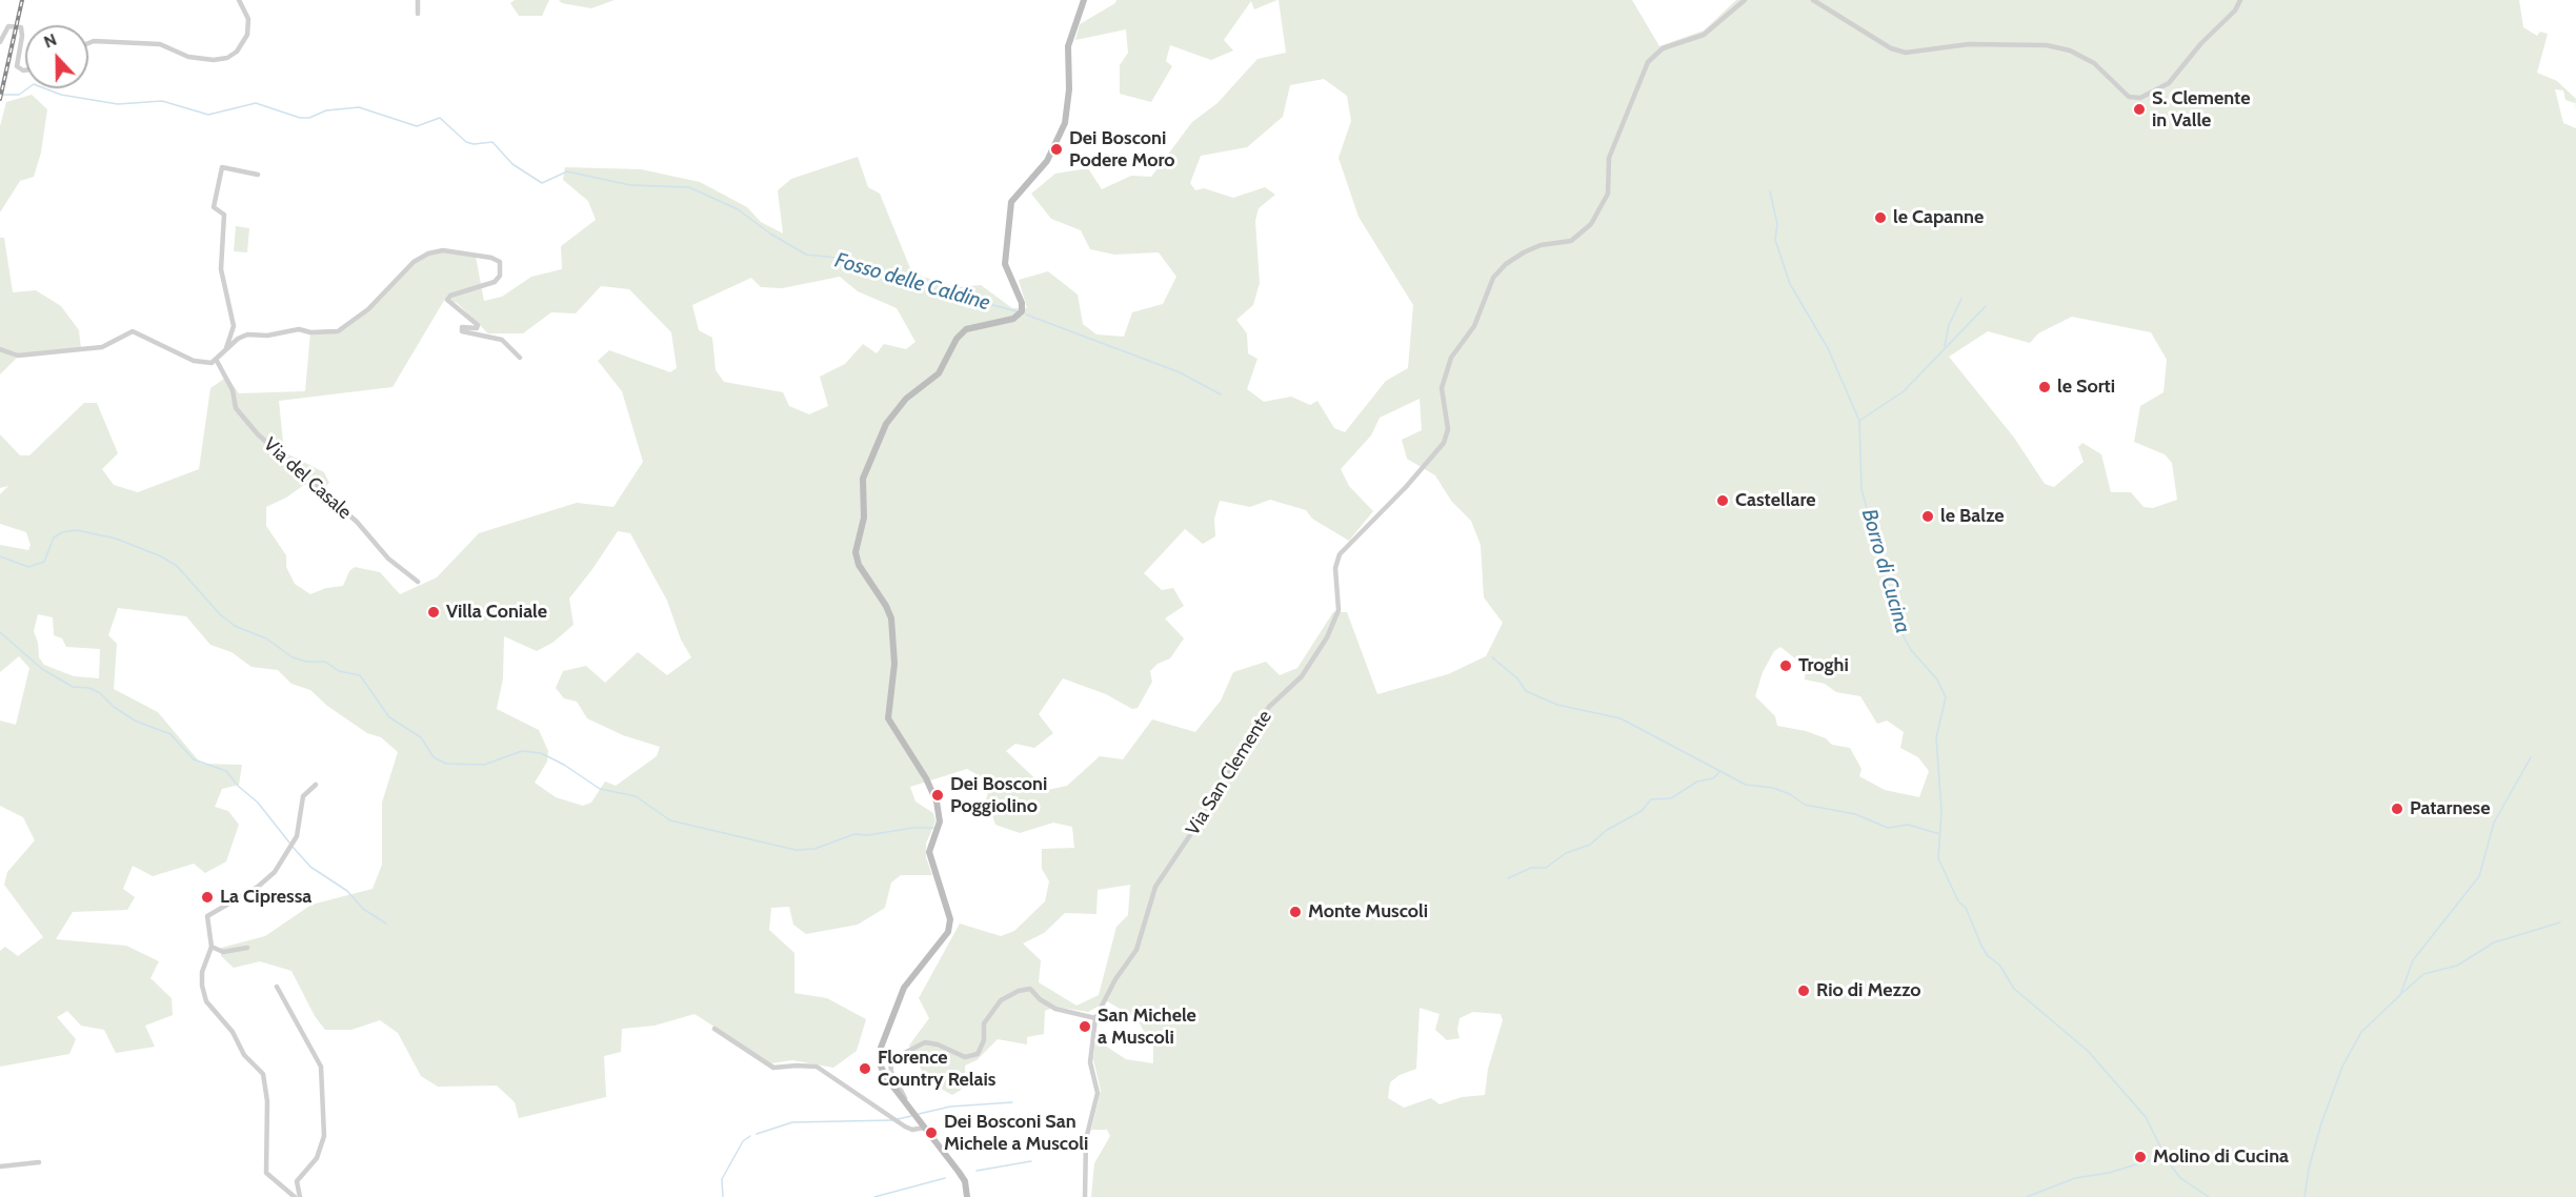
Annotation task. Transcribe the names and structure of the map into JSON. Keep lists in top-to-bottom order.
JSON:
{
  "streets": {
    "street": ["Via del Casale", "Via San Clemente"]
  },
  "water": ["Fosso delle Caldine", "Borro di Cucina"],
  "places": [
    "S. Clemente in Valle",
    "Dei Bosconi Podere Moro",
    "le Capanne",
    "le Sorti",
    "Castellare",
    "le Balze",
    "Villa Coniale",
    "Troghi",
    "Dei Bosconi Poggiolino",
    "Patarnese",
    "La Cipressa",
    "Monte Muscoli",
    "Rio di Mezzo",
    "San Michele a Muscoli",
    "Florence Country Relais",
    "Dei Bosconi San Michele a Muscoli",
    "Molino di Cucina"
  ],
  "north": "top"
}
